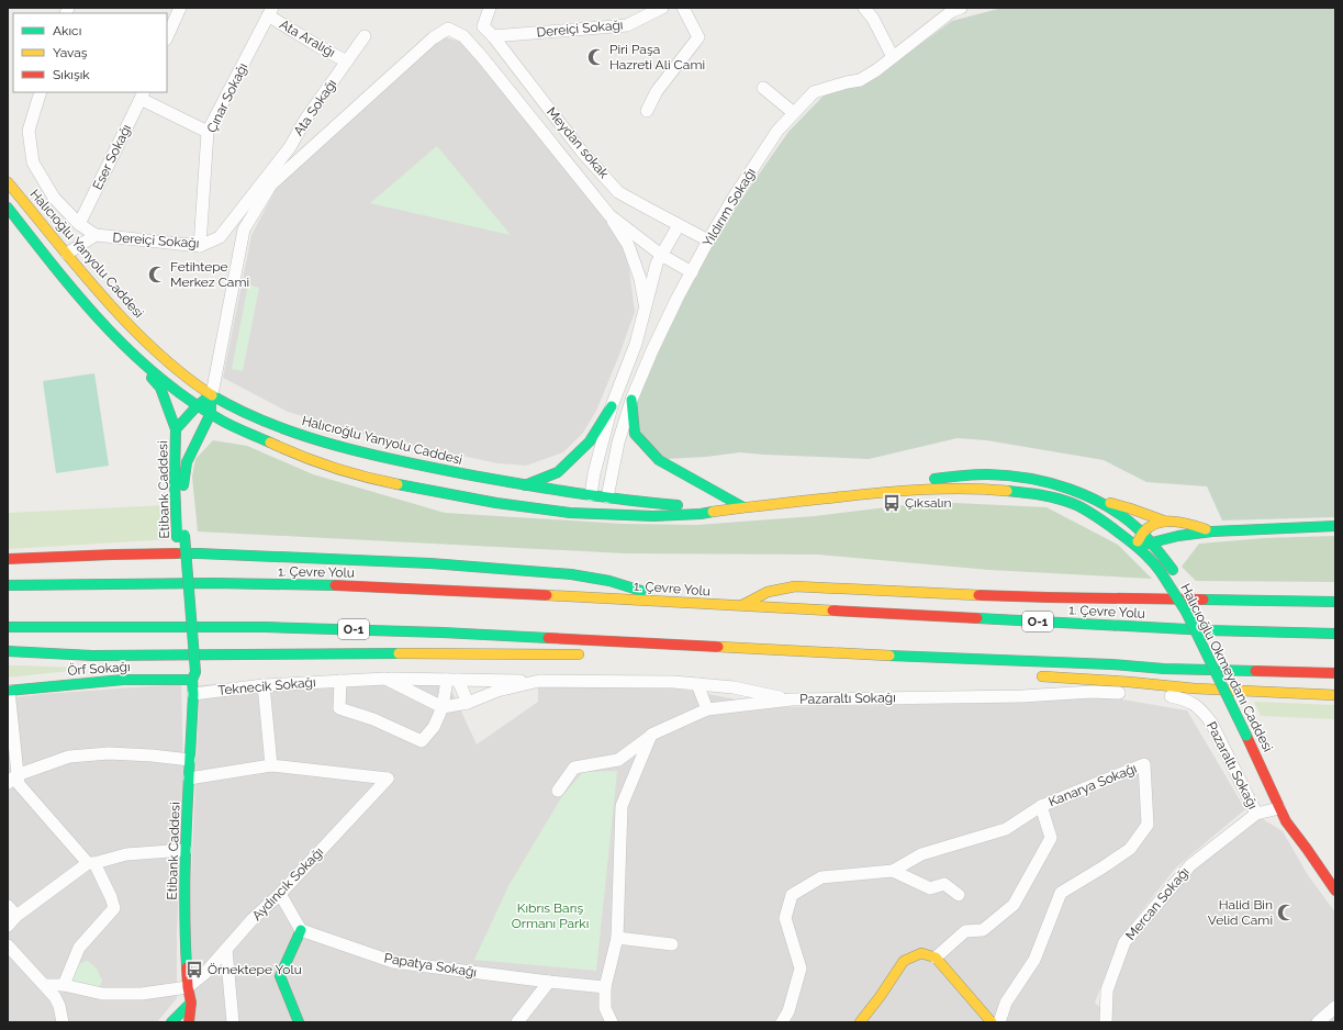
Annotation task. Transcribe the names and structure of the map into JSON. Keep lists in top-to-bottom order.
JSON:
{
  "streets": {
    "main road": [
      "Halıcıoğlu Yanyolu Caddesi",
      "Etibank Caddesi",
      "1. Çevre Yolu",
      "O-1",
      "Halıcıoğlu Okmeydanı Caddesi",
      "Örf Sokağı"
    ],
    "street": [
      "Dereiçi Sokağı",
      "Ata Aralığı",
      "Çınar Sokağı",
      "Ata Sokağı",
      "Meydan sokak",
      "Eser Sokağı",
      "Yıldırım Sokağı",
      "Teknecik Sokağı",
      "Pazaraltı Sokağı",
      "Kanarya Sokağı",
      "Aydıncık Sokağı",
      "Mercan Sokağı",
      "Papatya Sokağı"
    ]
  },
  "crossings": [
    ["Dereiçi Sokağı", "Çınar Sokağı"],
    ["Dereiçi Sokağı", "Ata Sokağı"],
    ["Dereiçi Sokağı", "Meydan sokak"],
    ["Ata Aralığı", "Çınar Sokağı"],
    ["Ata Aralığı", "Ata Sokağı"],
    ["Meydan sokak", "Yıldırım Sokağı"],
    ["Yıldırım Sokağı", "Halıcıoğlu Yanyolu Caddesi"],
    ["Halıcıoğlu Yanyolu Caddesi", "Etibank Caddesi"],
    ["Halıcıoğlu Yanyolu Caddesi", "Halıcıoğlu Okmeydanı Caddesi"],
    ["Etibank Caddesi", "Örf Sokağı"],
    ["Etibank Caddesi", "Teknecik Sokağı"],
    ["Etibank Caddesi", "Aydıncık Sokağı"],
    ["Halıcıoğlu Okmeydanı Caddesi", "Pazaraltı Sokağı"],
    ["Pazaraltı Sokağı", "Mercan Sokağı"]
  ],
  "parks": ["Kıbrıs Barış Ormanı Parkı"],
  "places": {
    "mosque": ["Piri Paşa Hazreti Ali Cami", "Fetihtepe Merkez Cami", "Halid Bin Velid Cami"],
    "bus stop": ["Çıksalın", "Örnektepe Yolu"]
  },
  "legend": ["Akıcı", "Yavaş", "Sıkışık"]
}
